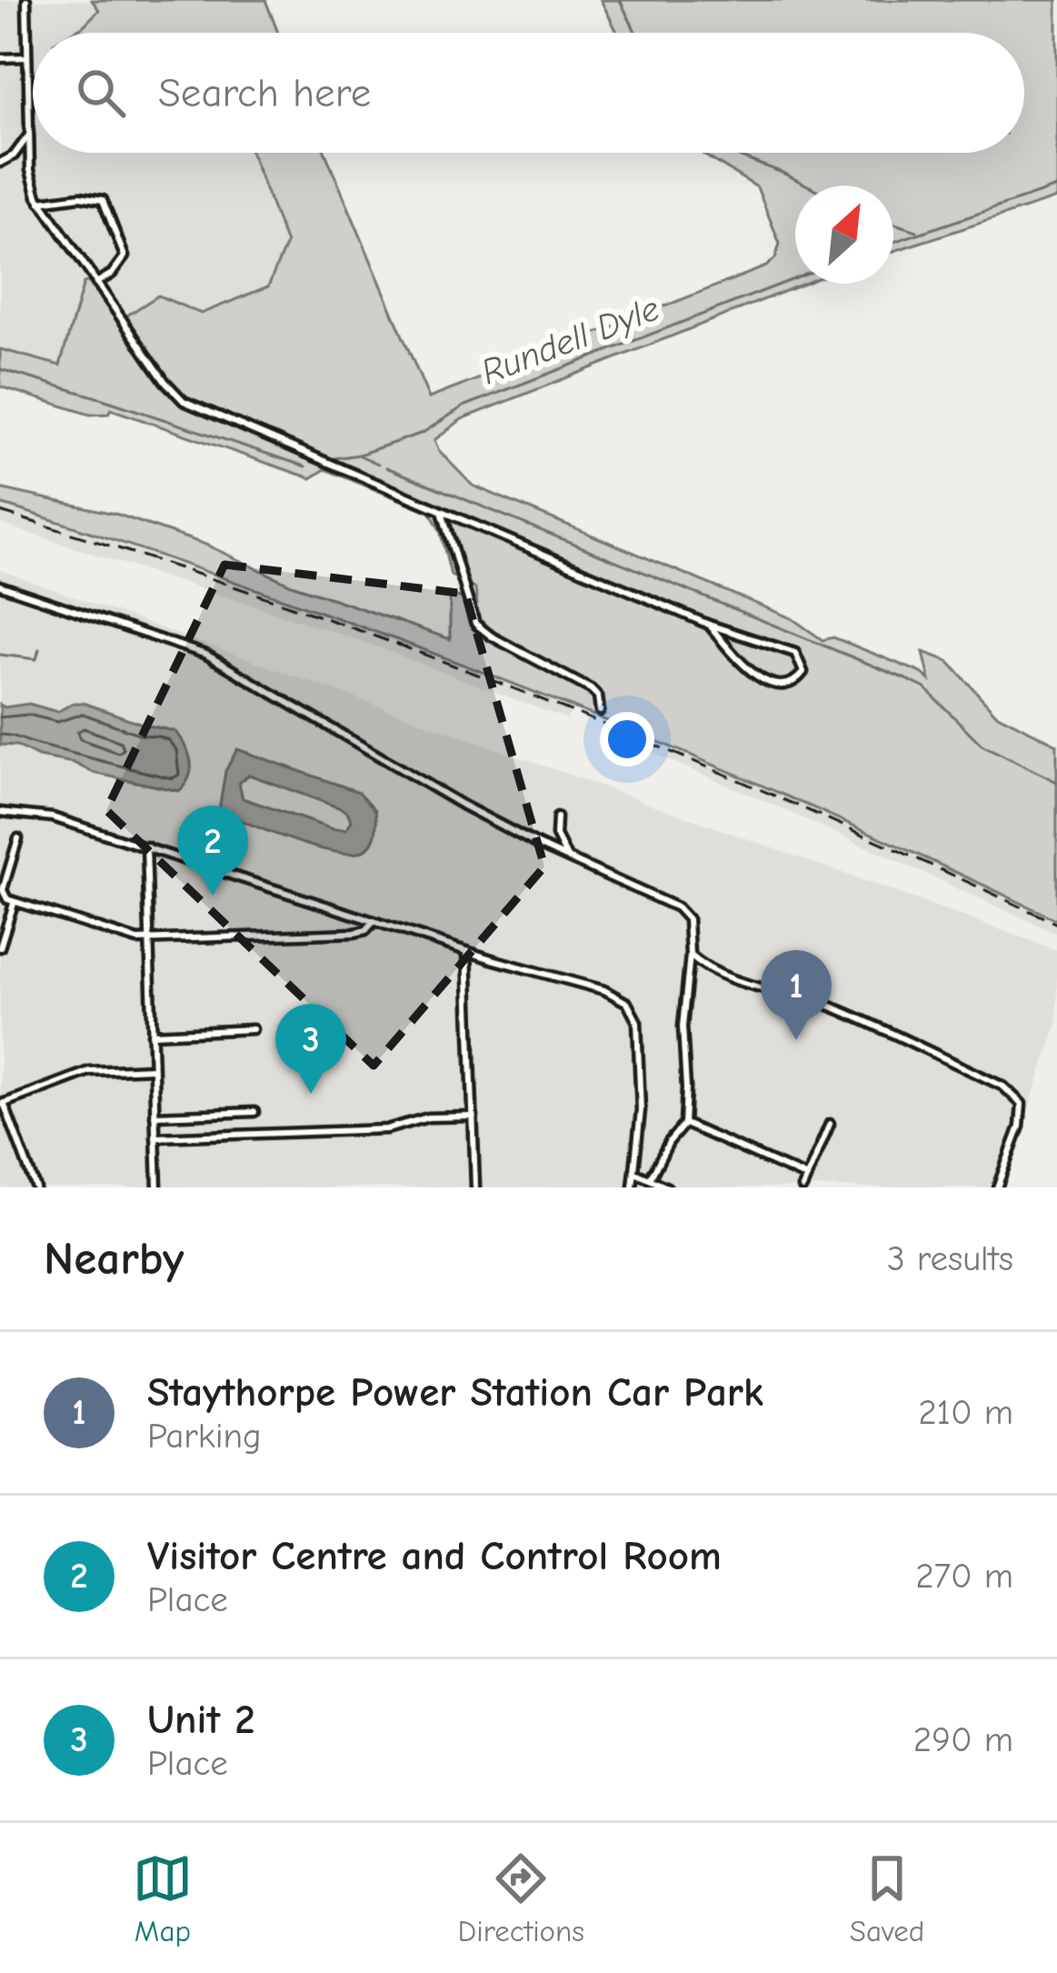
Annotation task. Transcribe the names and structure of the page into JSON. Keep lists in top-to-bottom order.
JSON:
{
  "water": ["Rundell Dyle"],
  "north": "top right",
  "page": {
    "search": "Search here",
    "pins": ["2", "1", "3"],
    "heading": ["Nearby", "3 results"],
    "list": [
      {
        "mark": "1",
        "name": "Staythorpe Power Station Car Park",
        "note": "Parking",
        "value": "210 m"
      },
      {
        "mark": "2",
        "name": "Visitor Centre and Control Room",
        "note": "Place",
        "value": "270 m"
      },
      {
        "mark": "3",
        "name": "Unit 2",
        "note": "Place",
        "value": "290 m"
      }
    ],
    "nav": ["Map", "Directions", "Saved"]
  }
}
